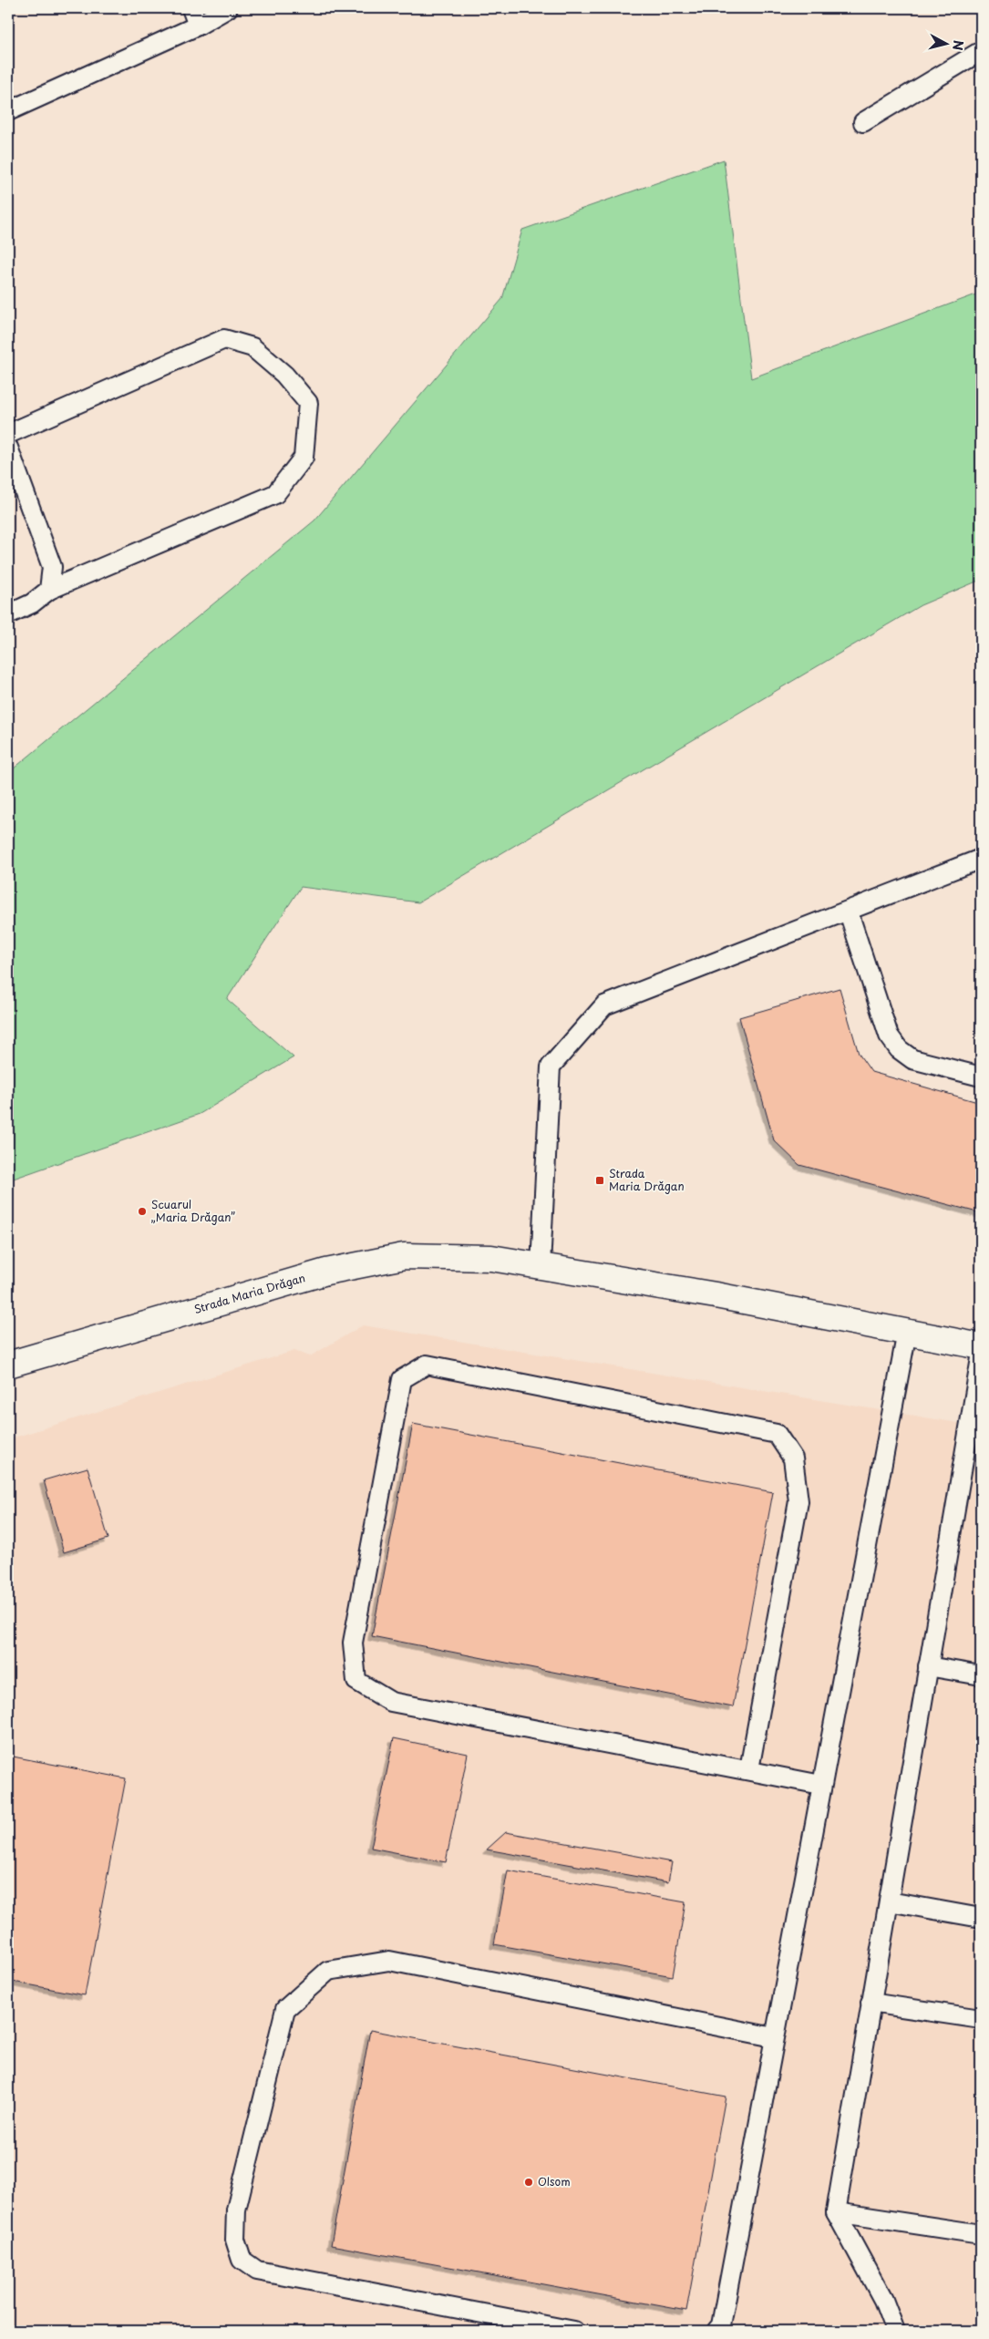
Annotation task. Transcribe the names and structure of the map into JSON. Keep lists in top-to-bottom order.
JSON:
{
  "streets": {
    "main road": ["Strada Maria Drăgan"]
  },
  "places": {
    "transit": ["Strada Maria Drăgan"],
    "other": ["Scuarul „Maria Drăgan”", "Olsom"]
  },
  "north": "right"
}
